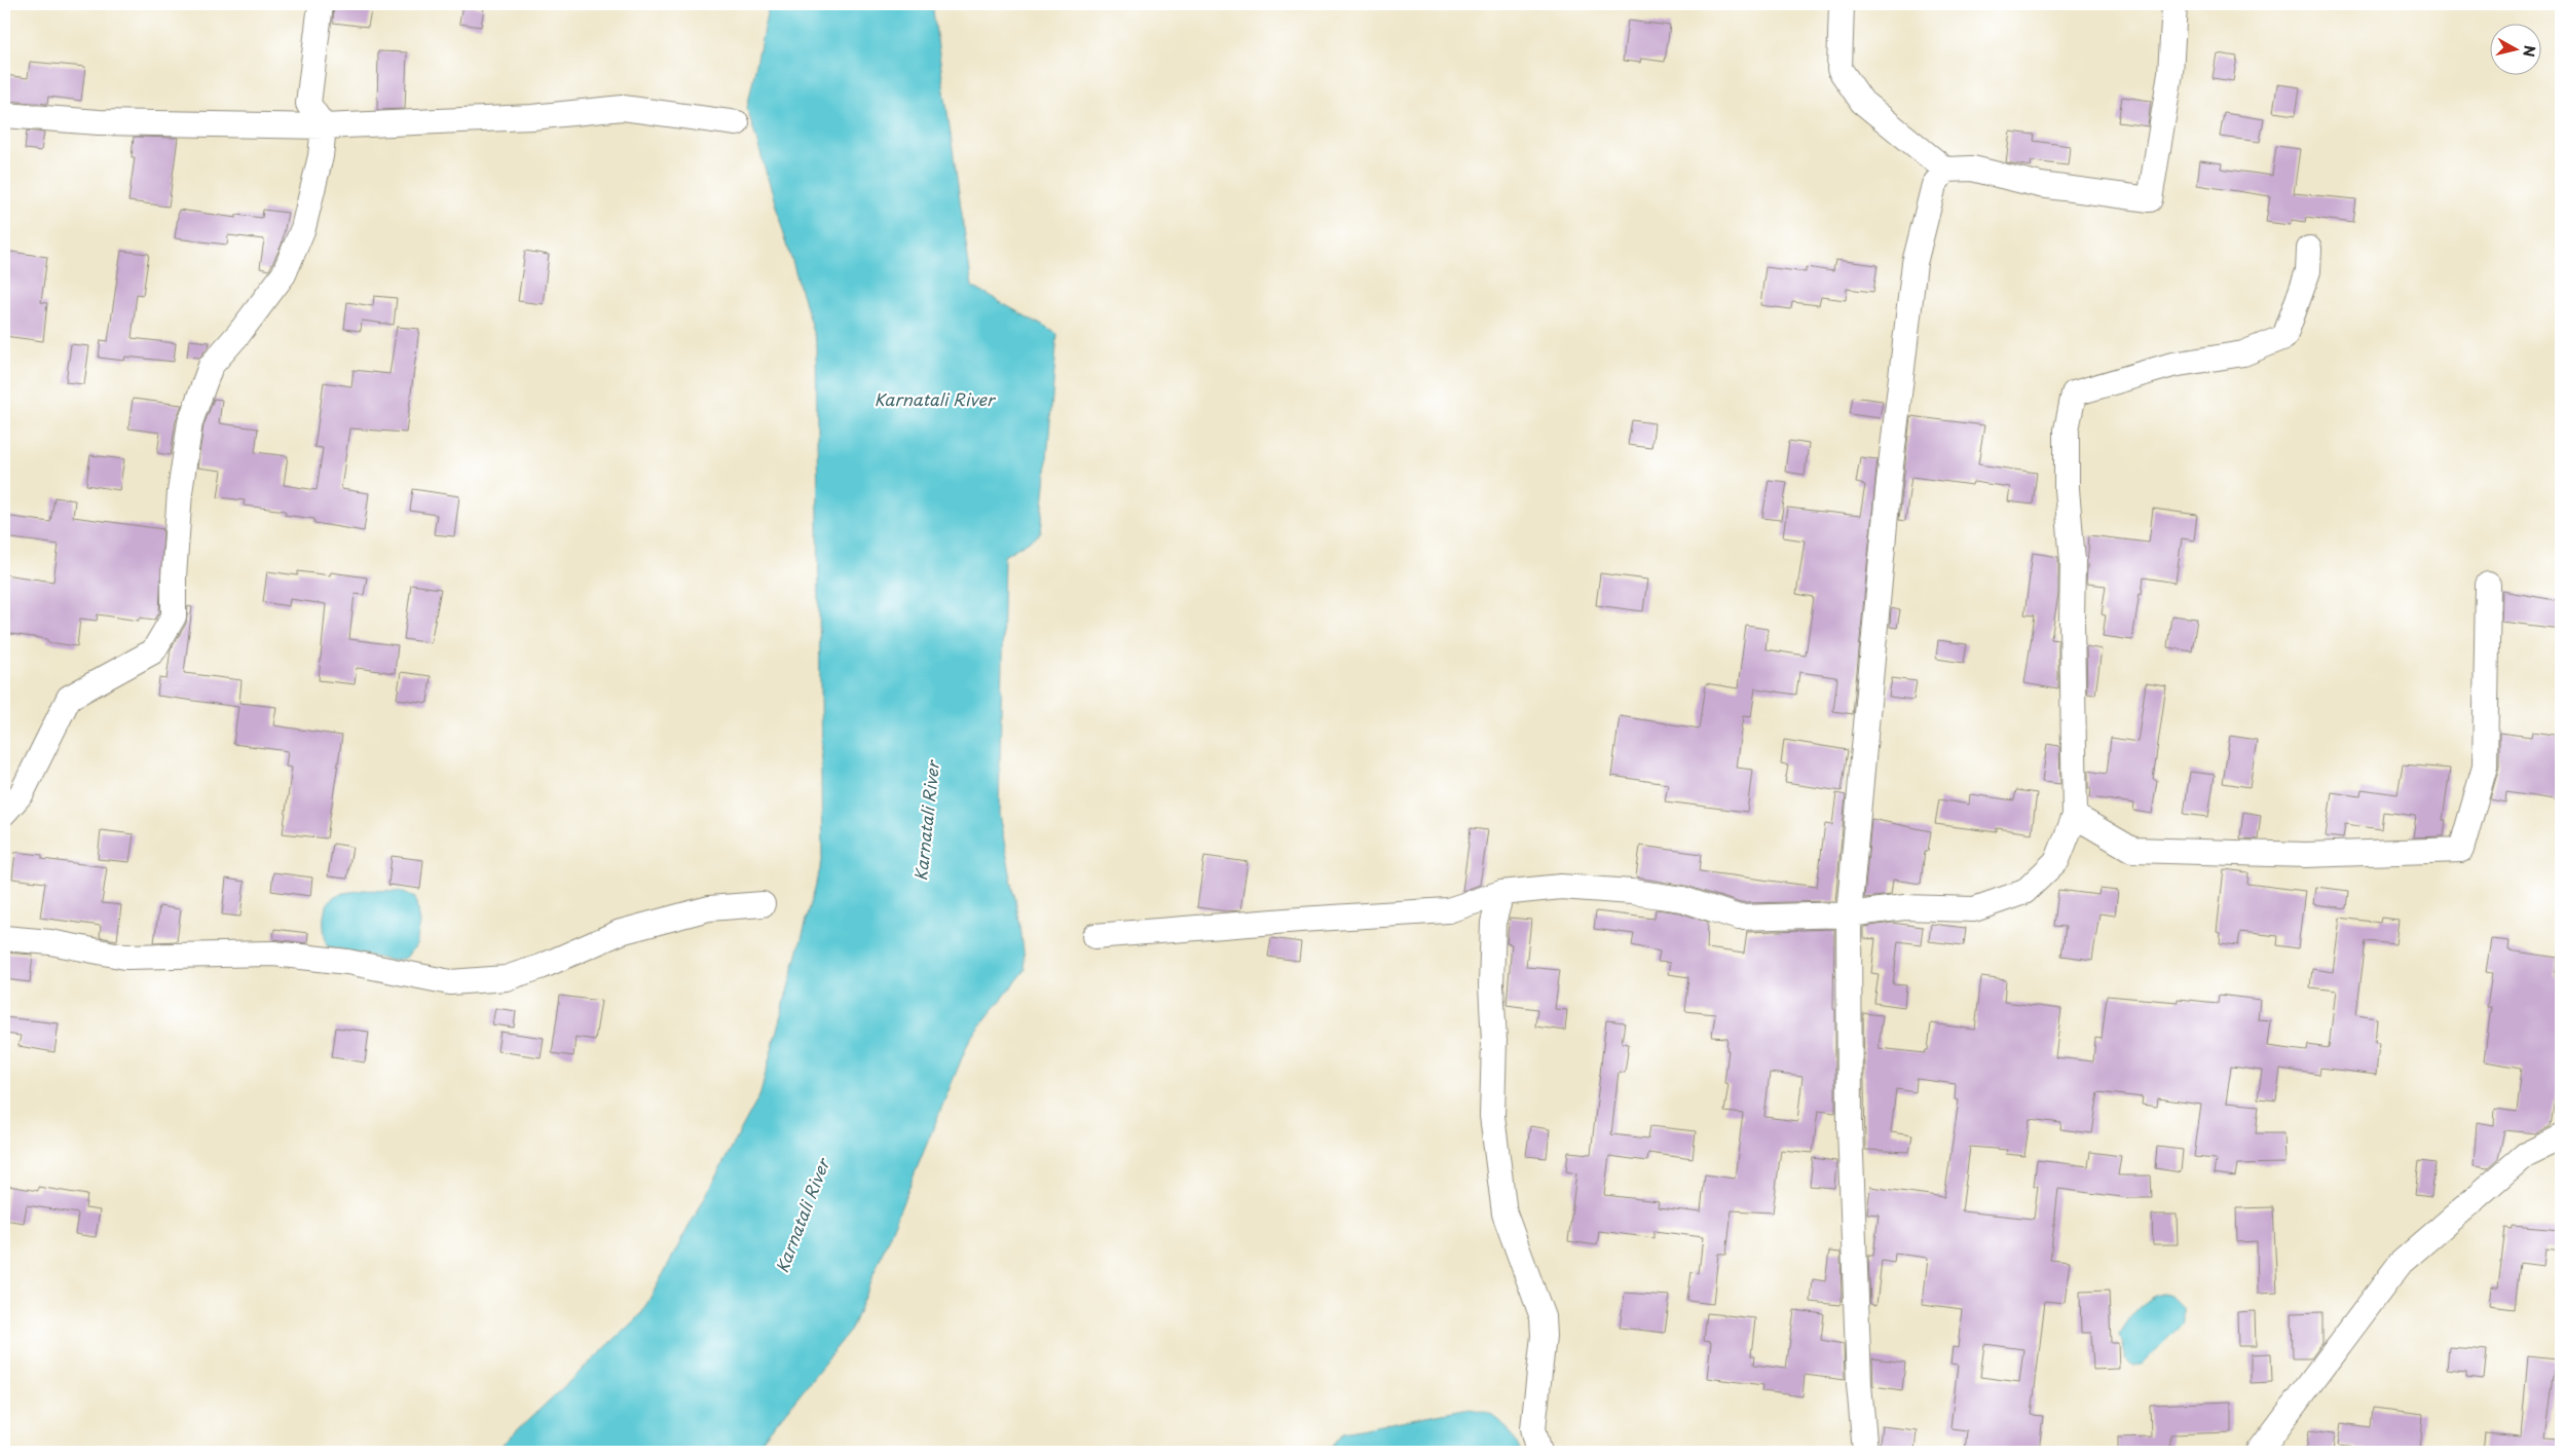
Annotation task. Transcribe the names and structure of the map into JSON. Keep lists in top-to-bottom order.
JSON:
{
  "water": ["Karnatali River"],
  "north": "right"
}
